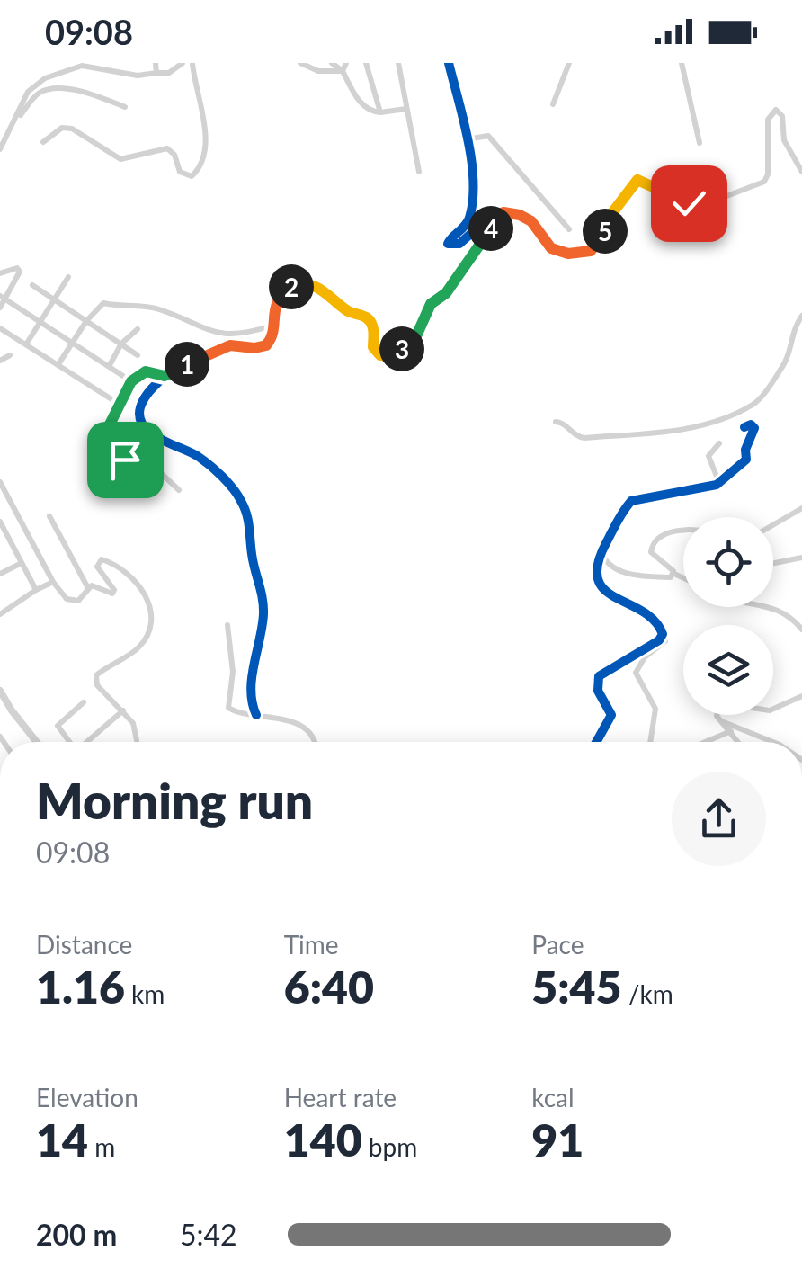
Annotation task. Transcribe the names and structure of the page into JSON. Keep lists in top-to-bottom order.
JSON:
{
  "page": {
    "status": "09:08",
    "pins": [
      "4",
      "5",
      "2",
      "3",
      "1"
    ],
    "heading": ["Morning run", "09:08"],
    "stats": [
      ["Distance", "1.16 km"],
      ["Time", "6:40"],
      ["Pace", "5:45 /km"],
      ["Elevation", "14 m"],
      ["Heart rate", "140 bpm"],
      ["kcal", "91"]
    ],
    "list": [
      {
        "name": "200 m",
        "note": "5:42"
      }
    ]
  }
}
